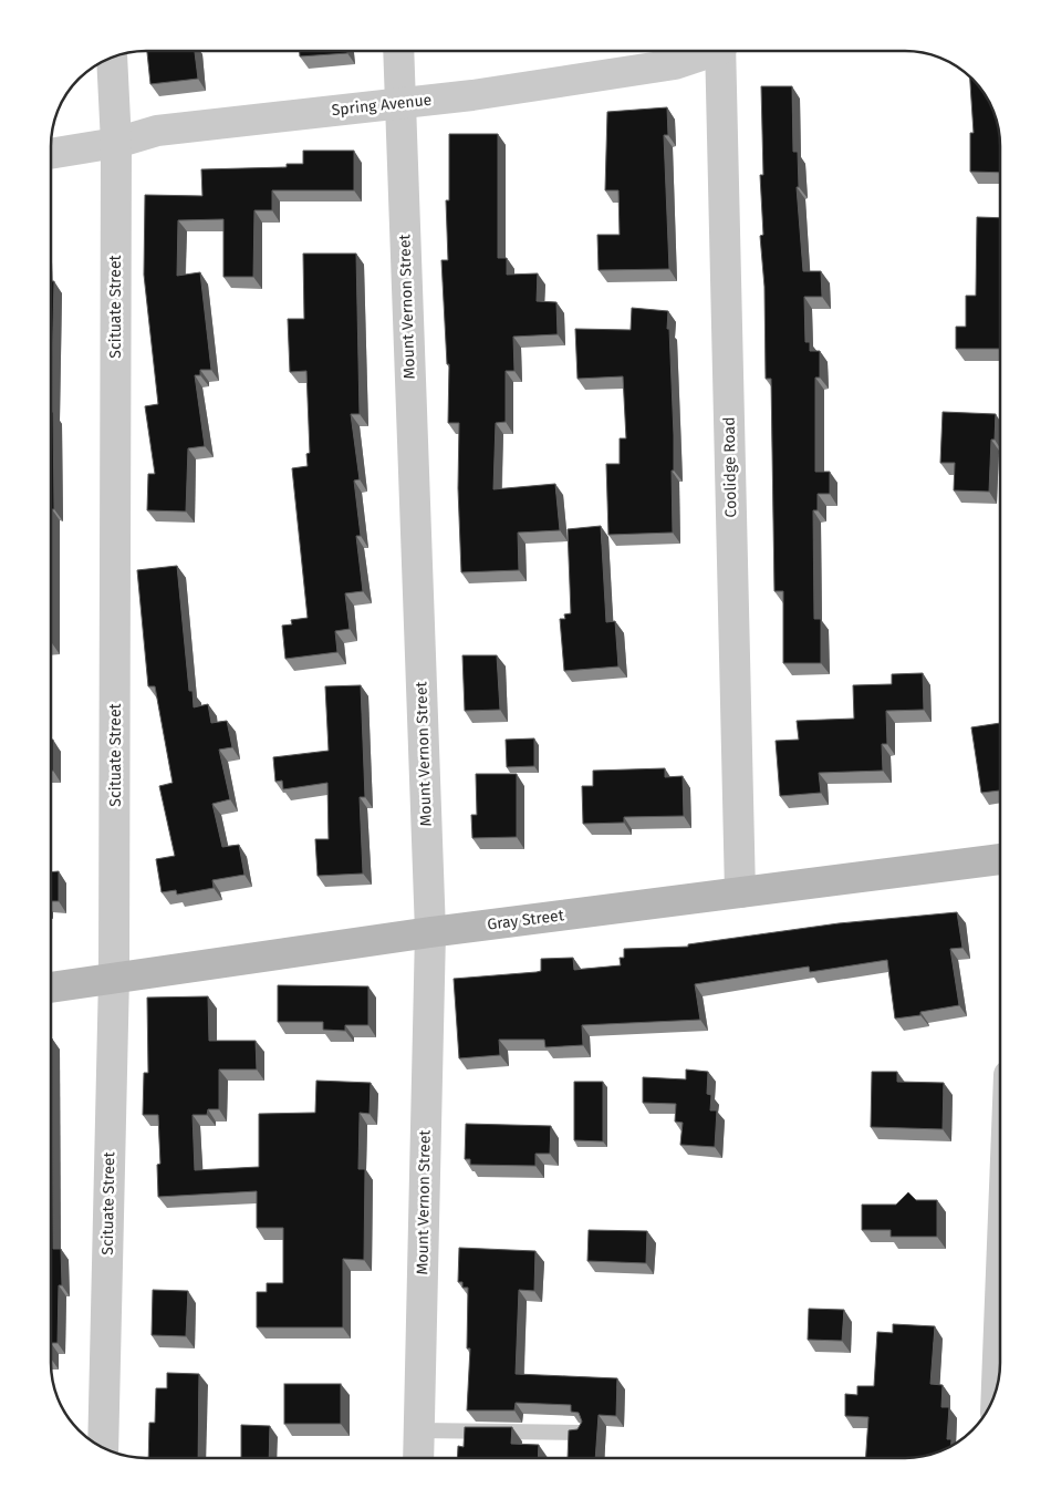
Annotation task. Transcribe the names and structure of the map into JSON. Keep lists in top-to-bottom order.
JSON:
{
  "streets": {
    "street": [
      "Spring Avenue",
      "Scituate Street",
      "Mount Vernon Street",
      "Coolidge Road",
      "Gray Street"
    ]
  },
  "crossings": [
    ["Spring Avenue", "Scituate Street"],
    ["Spring Avenue", "Mount Vernon Street"],
    ["Scituate Street", "Gray Street"],
    ["Mount Vernon Street", "Gray Street"],
    ["Coolidge Road", "Gray Street"]
  ]
}
